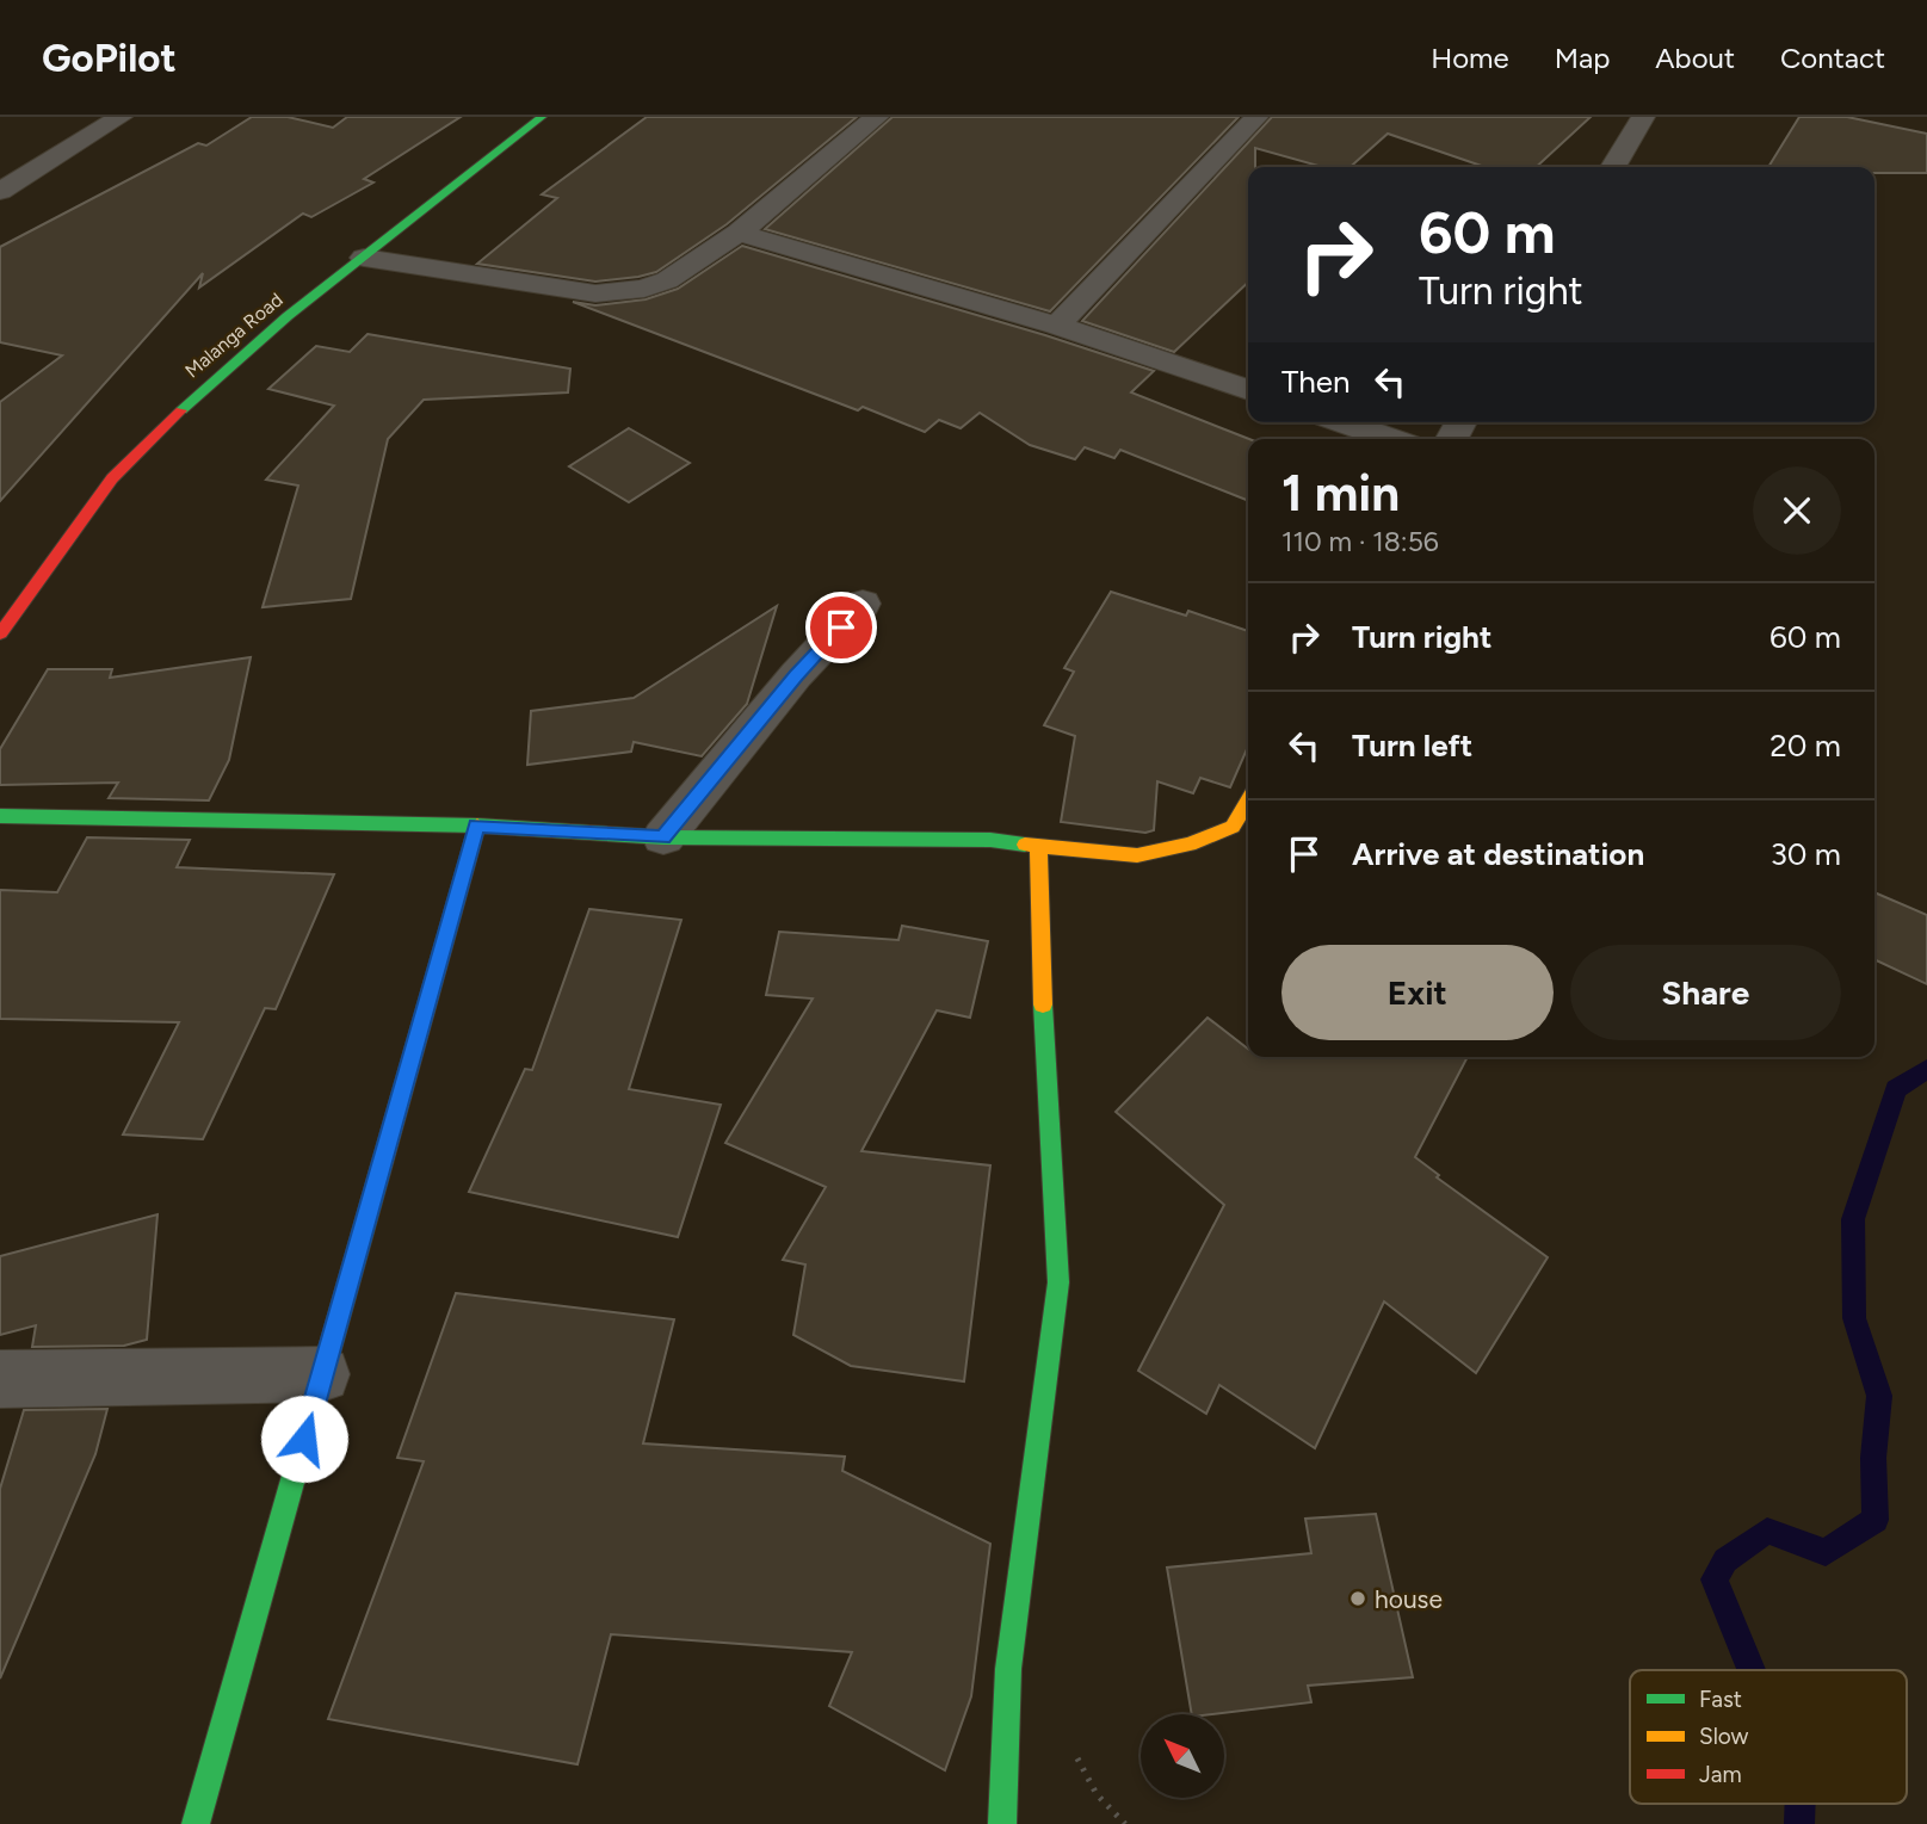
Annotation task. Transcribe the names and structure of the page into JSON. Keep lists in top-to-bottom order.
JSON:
{
  "streets": {
    "street": ["Malanga Road"]
  },
  "places": ["house"],
  "legend": ["Fast", "Slow", "Jam"],
  "north": "top left",
  "page": {
    "header": "GoPilot",
    "nav": [
      "Home",
      "Map",
      "About",
      "Contact"
    ],
    "turn": ["60 m", "Turn right"],
    "then": "Then",
    "heading": ["1 min", "110 m · 18:56"],
    "list": [
      {
        "name": "Turn right",
        "value": "60 m"
      },
      {
        "name": "Turn left",
        "value": "20 m"
      },
      {
        "name": "Arrive at destination",
        "value": "30 m"
      }
    ],
    "buttons": ["Exit", "Share"]
  }
}
